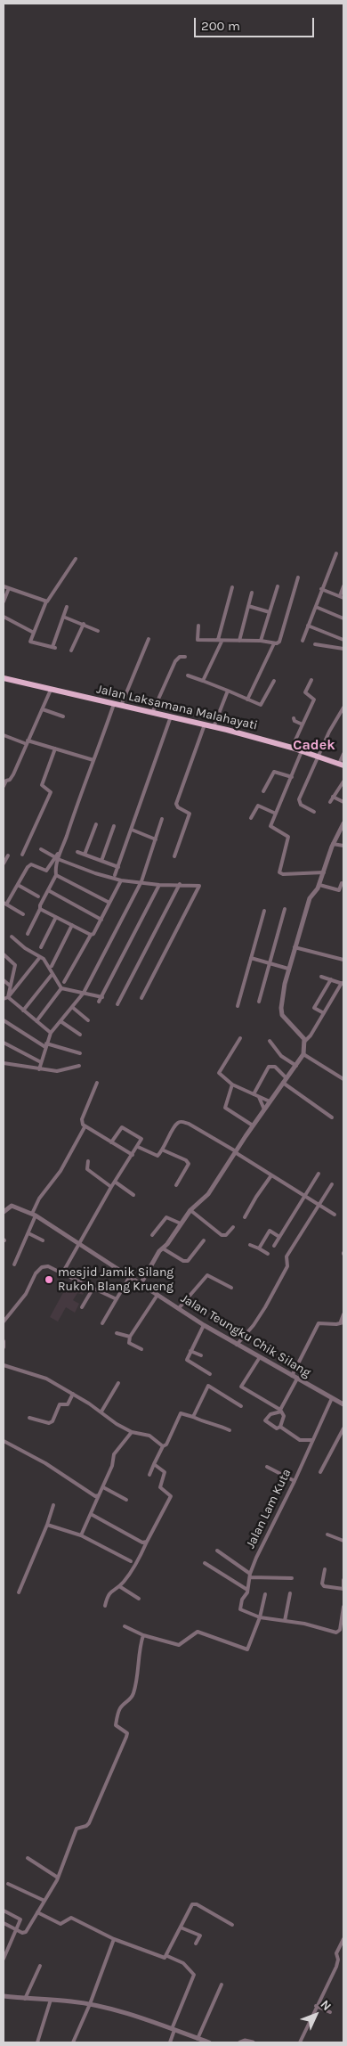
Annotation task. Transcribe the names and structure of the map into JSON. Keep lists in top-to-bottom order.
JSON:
{
  "streets": {
    "highway": ["Jalan Laksamana Malahayati"],
    "street": ["Jalan Teungku Chik Silang", "Jalan Lam Kuta"]
  },
  "crossings": [
    ["Jalan Teungku Chik Silang", "Jalan Lam Kuta"]
  ],
  "districts": ["Cadek"],
  "places": ["mesjid Jamik Silang Rukoh Blang Krueng"],
  "scale_bar": "200 m",
  "north": "top right"
}
